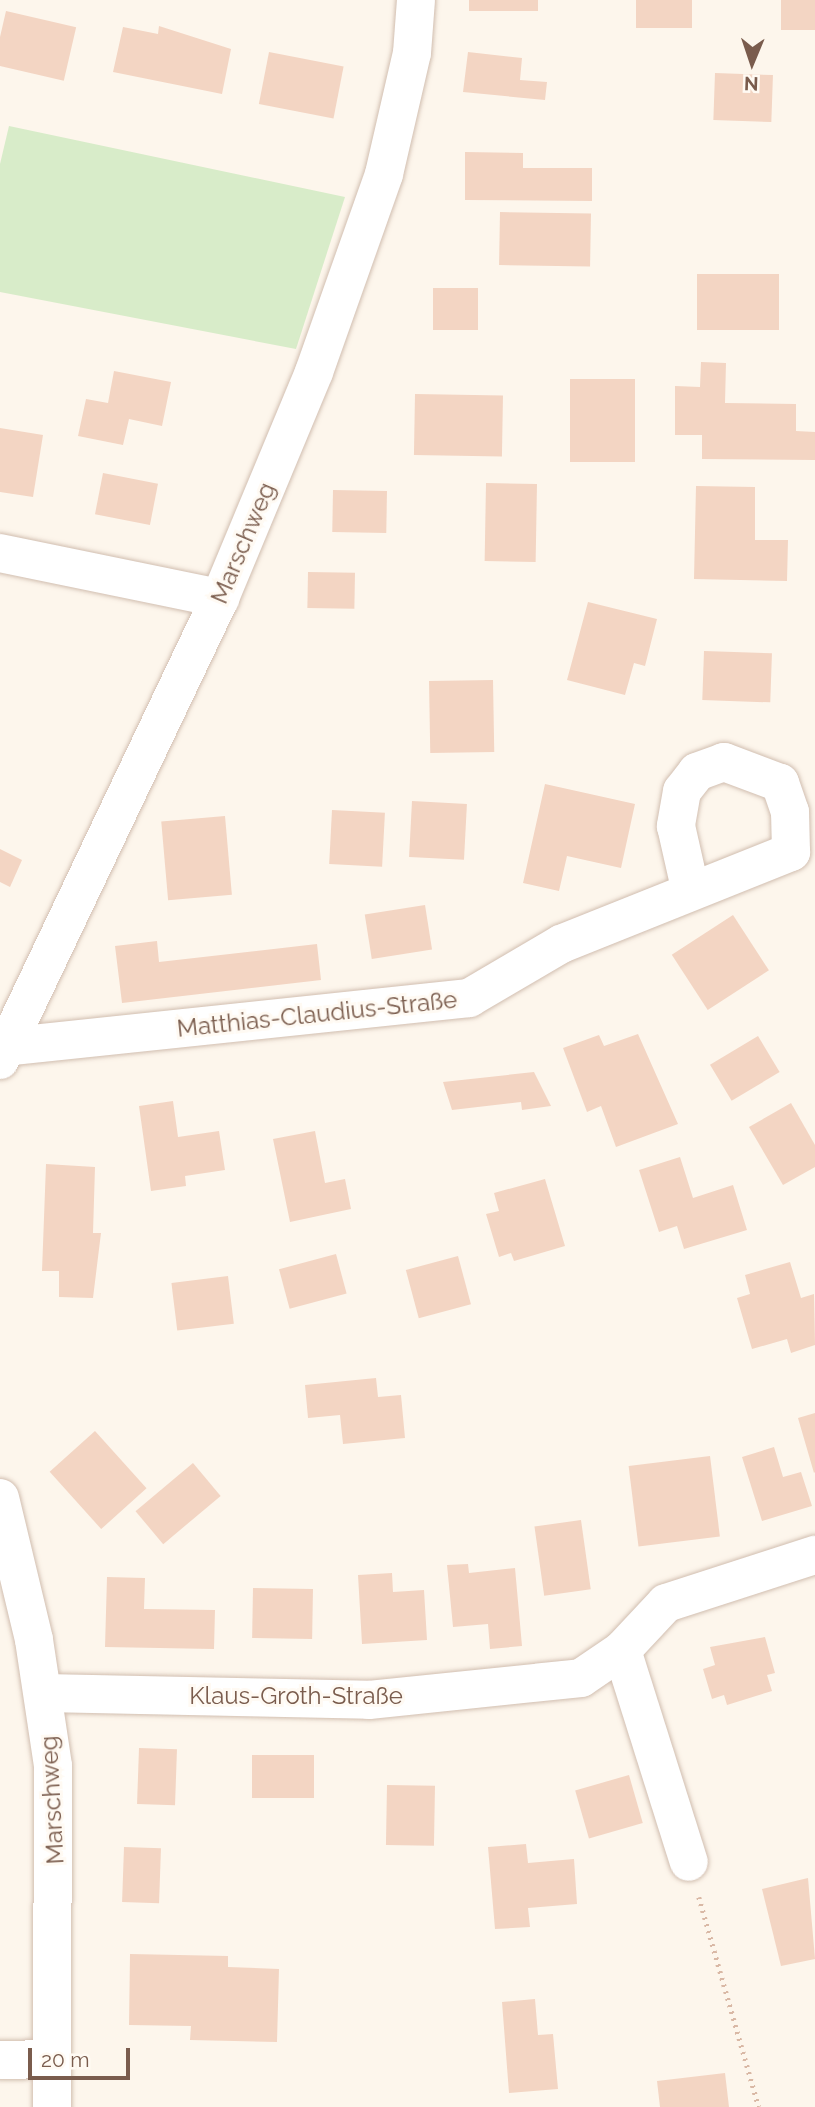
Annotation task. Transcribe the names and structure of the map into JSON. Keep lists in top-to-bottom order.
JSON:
{
  "streets": {
    "street": ["Marschweg", "Matthias-Claudius-Straße", "Klaus-Groth-Straße"]
  },
  "crossings": [
    ["Marschweg", "Matthias-Claudius-Straße"],
    ["Marschweg", "Klaus-Groth-Straße"]
  ],
  "scale_bar": "20 m",
  "north": "bottom"
}
